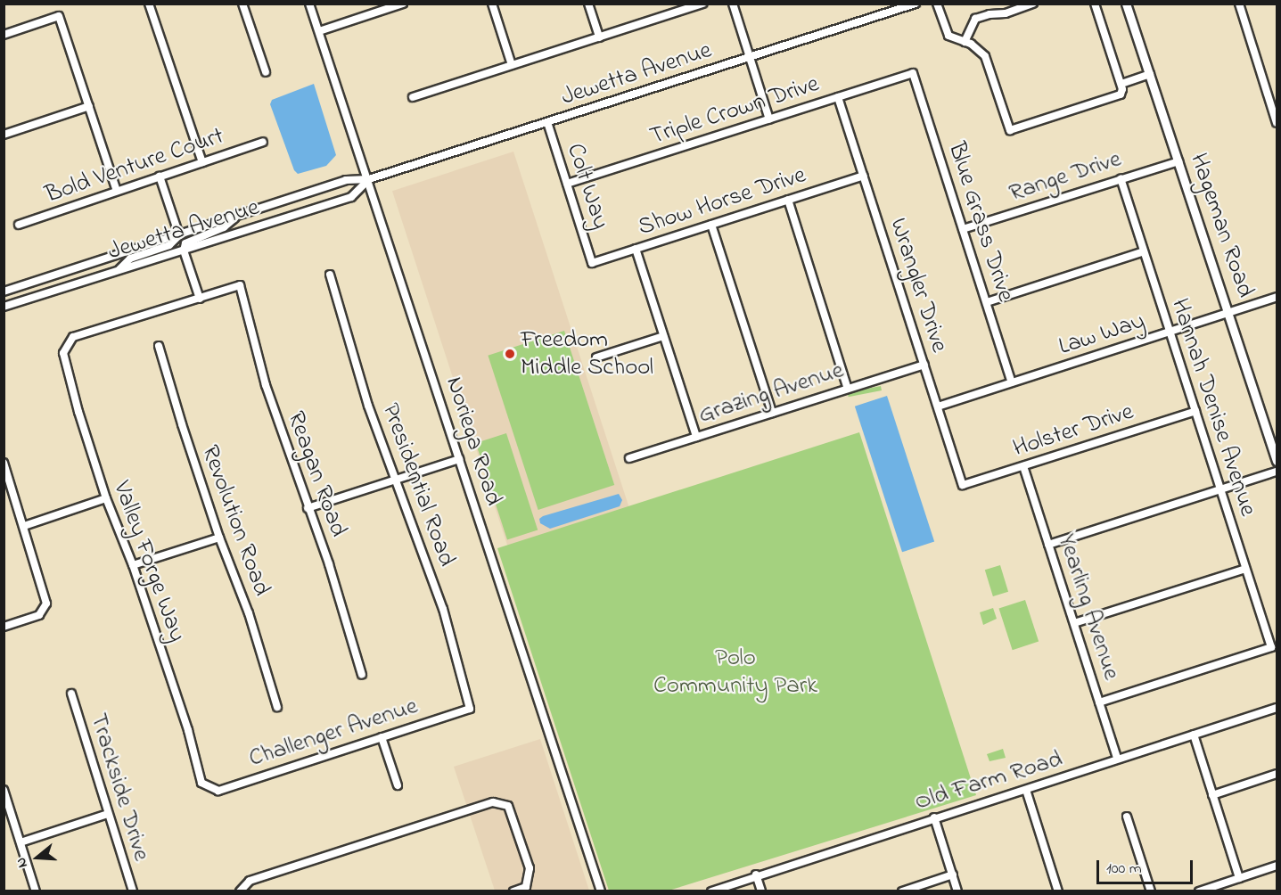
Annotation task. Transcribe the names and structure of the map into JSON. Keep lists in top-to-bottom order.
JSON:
{
  "streets": {
    "main road": ["Hageman Road"],
    "street": [
      "Jewetta Avenue",
      "Triple Crown Drive",
      "Bold Venture Court",
      "Range Drive",
      "Colt Way",
      "Show Horse Drive",
      "Blue Grass Drive",
      "Wrangler Drive",
      "Law Way",
      "Grazing Avenue",
      "Hannah Denise Avenue",
      "Holster Drive",
      "Noriega Road",
      "Reagan Road",
      "Presidential Road",
      "Revolution Road",
      "Valley Forge Way",
      "Yearling Avenue",
      "Challenger Avenue",
      "Old Farm Road",
      "Trackside Drive"
    ]
  },
  "crossings": [
    ["Jewetta Avenue", "Colt Way"],
    ["Jewetta Avenue", "Noriega Road"],
    ["Triple Crown Drive", "Colt Way"],
    ["Triple Crown Drive", "Blue Grass Drive"],
    ["Triple Crown Drive", "Wrangler Drive"],
    ["Range Drive", "Blue Grass Drive"],
    ["Range Drive", "Hageman Road"],
    ["Range Drive", "Hannah Denise Avenue"],
    ["Colt Way", "Show Horse Drive"],
    ["Show Horse Drive", "Wrangler Drive"],
    ["Blue Grass Drive", "Law Way"],
    ["Hageman Road", "Law Way"],
    ["Wrangler Drive", "Law Way"],
    ["Wrangler Drive", "Grazing Avenue"],
    ["Wrangler Drive", "Holster Drive"],
    ["Law Way", "Hannah Denise Avenue"],
    ["Hannah Denise Avenue", "Holster Drive"],
    ["Hannah Denise Avenue", "Yearling Avenue"],
    ["Holster Drive", "Yearling Avenue"],
    ["Reagan Road", "Valley Forge Way"],
    ["Presidential Road", "Challenger Avenue"],
    ["Valley Forge Way", "Challenger Avenue"],
    ["Yearling Avenue", "Old Farm Road"]
  ],
  "parks": ["Polo Community Park"],
  "places": ["Freedom Middle School"],
  "scale_bar": "100 m",
  "north": "left"
}
